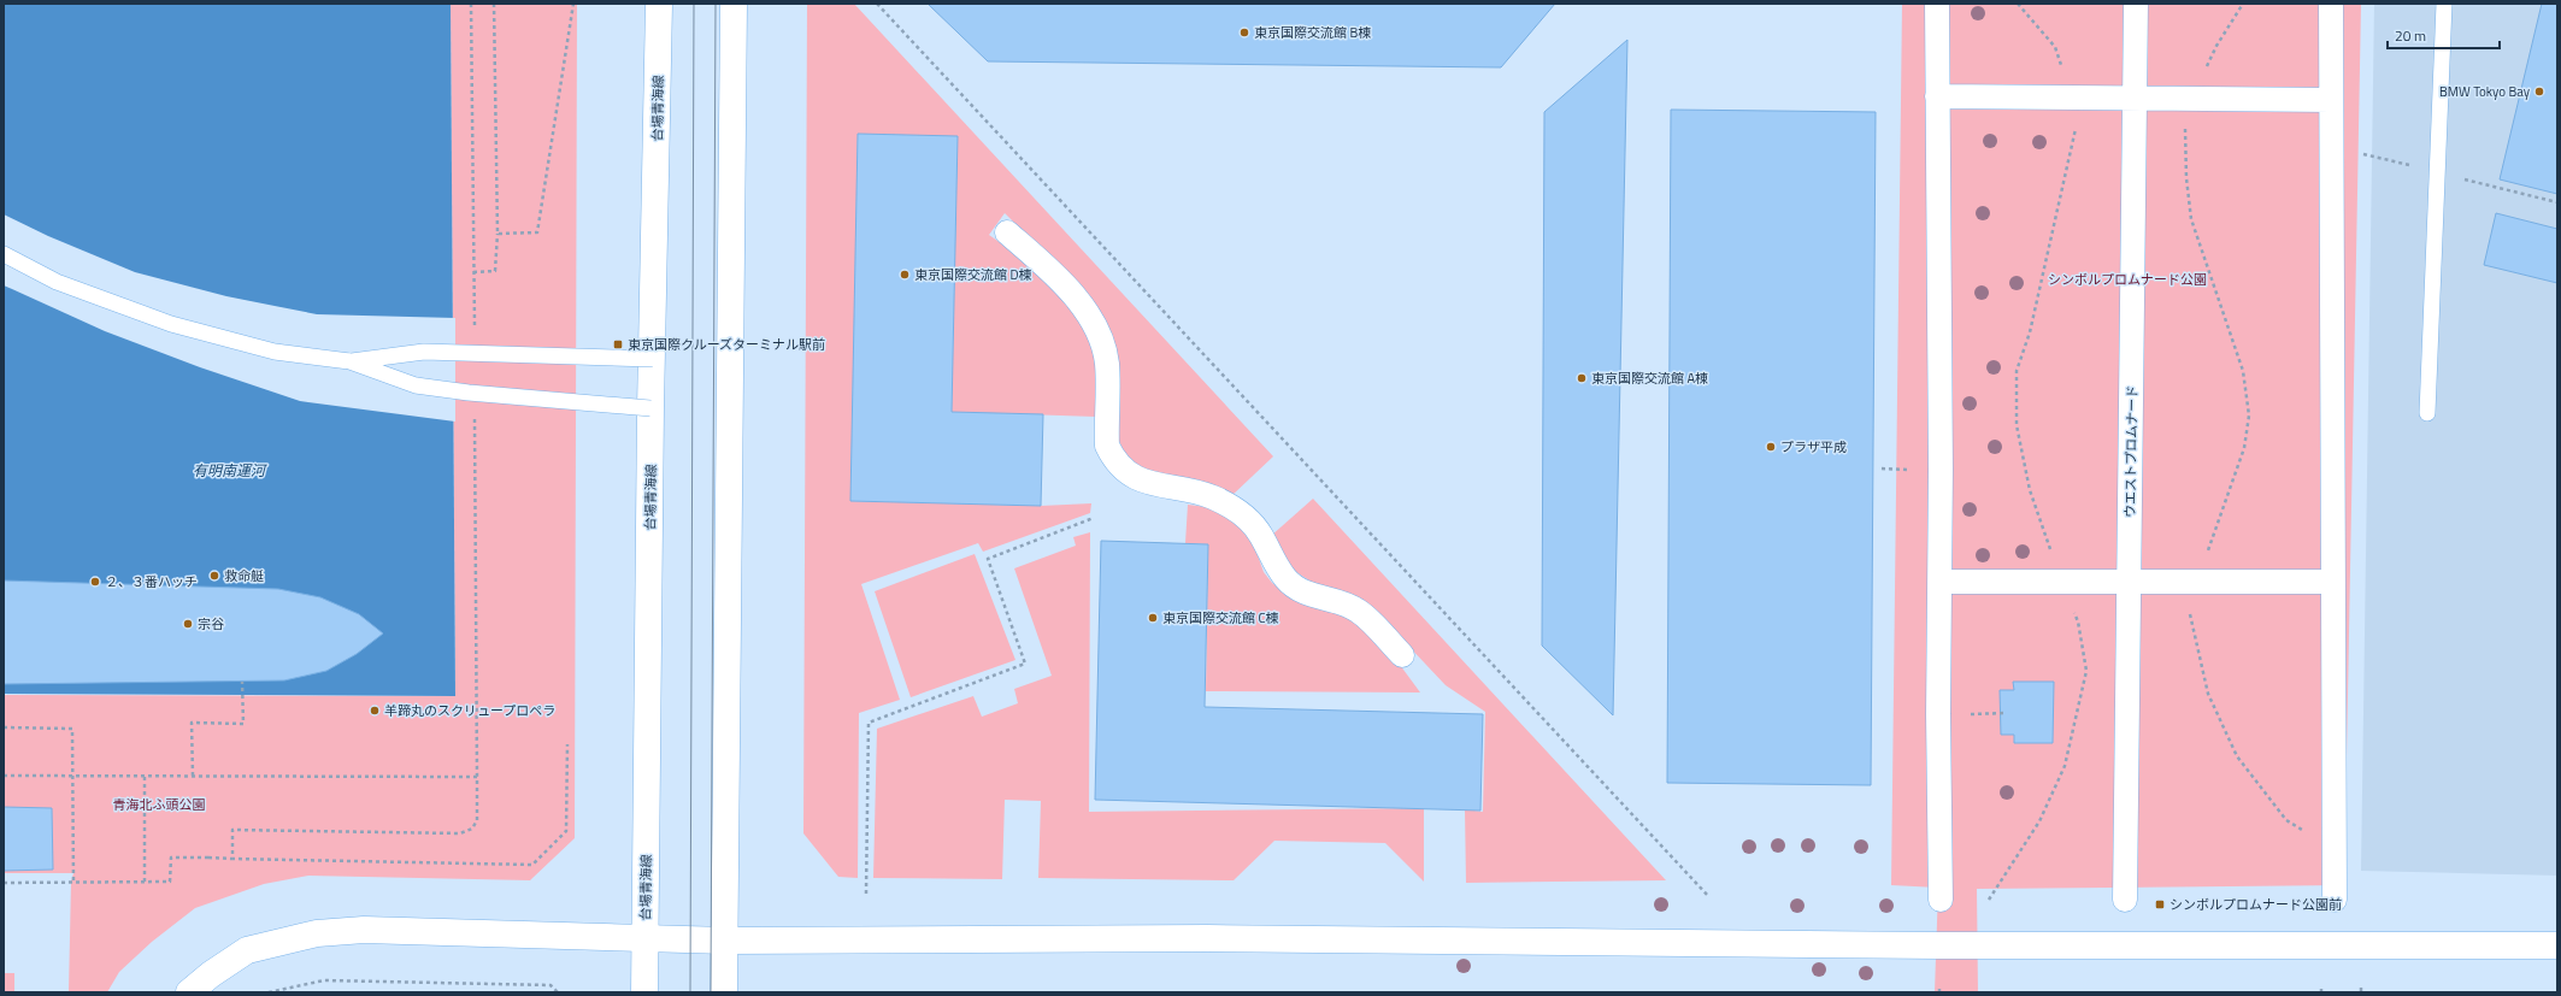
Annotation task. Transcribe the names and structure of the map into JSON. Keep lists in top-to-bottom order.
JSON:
{
  "streets": {
    "street": ["台場青海線", "ウエストプロムナード"]
  },
  "water": ["有明南運河"],
  "parks": ["シンボルプロムナード公園", "青海北ふ頭公園"],
  "places": {
    "other": [
      "東京国際交流館 B棟",
      "BMW Tokyo Bay",
      "東京国際交流館 D棟",
      "東京国際交流館 A棟",
      "プラザ平成",
      "救命艇",
      "２、３番ハッチ",
      "東京国際交流館 C棟",
      "宗谷",
      "羊蹄丸のスクリュープロペラ"
    ],
    "transit": ["東京国際クルーズターミナル駅前", "シンボルプロムナード公園前"]
  },
  "scale_bar": "20 m"
}
